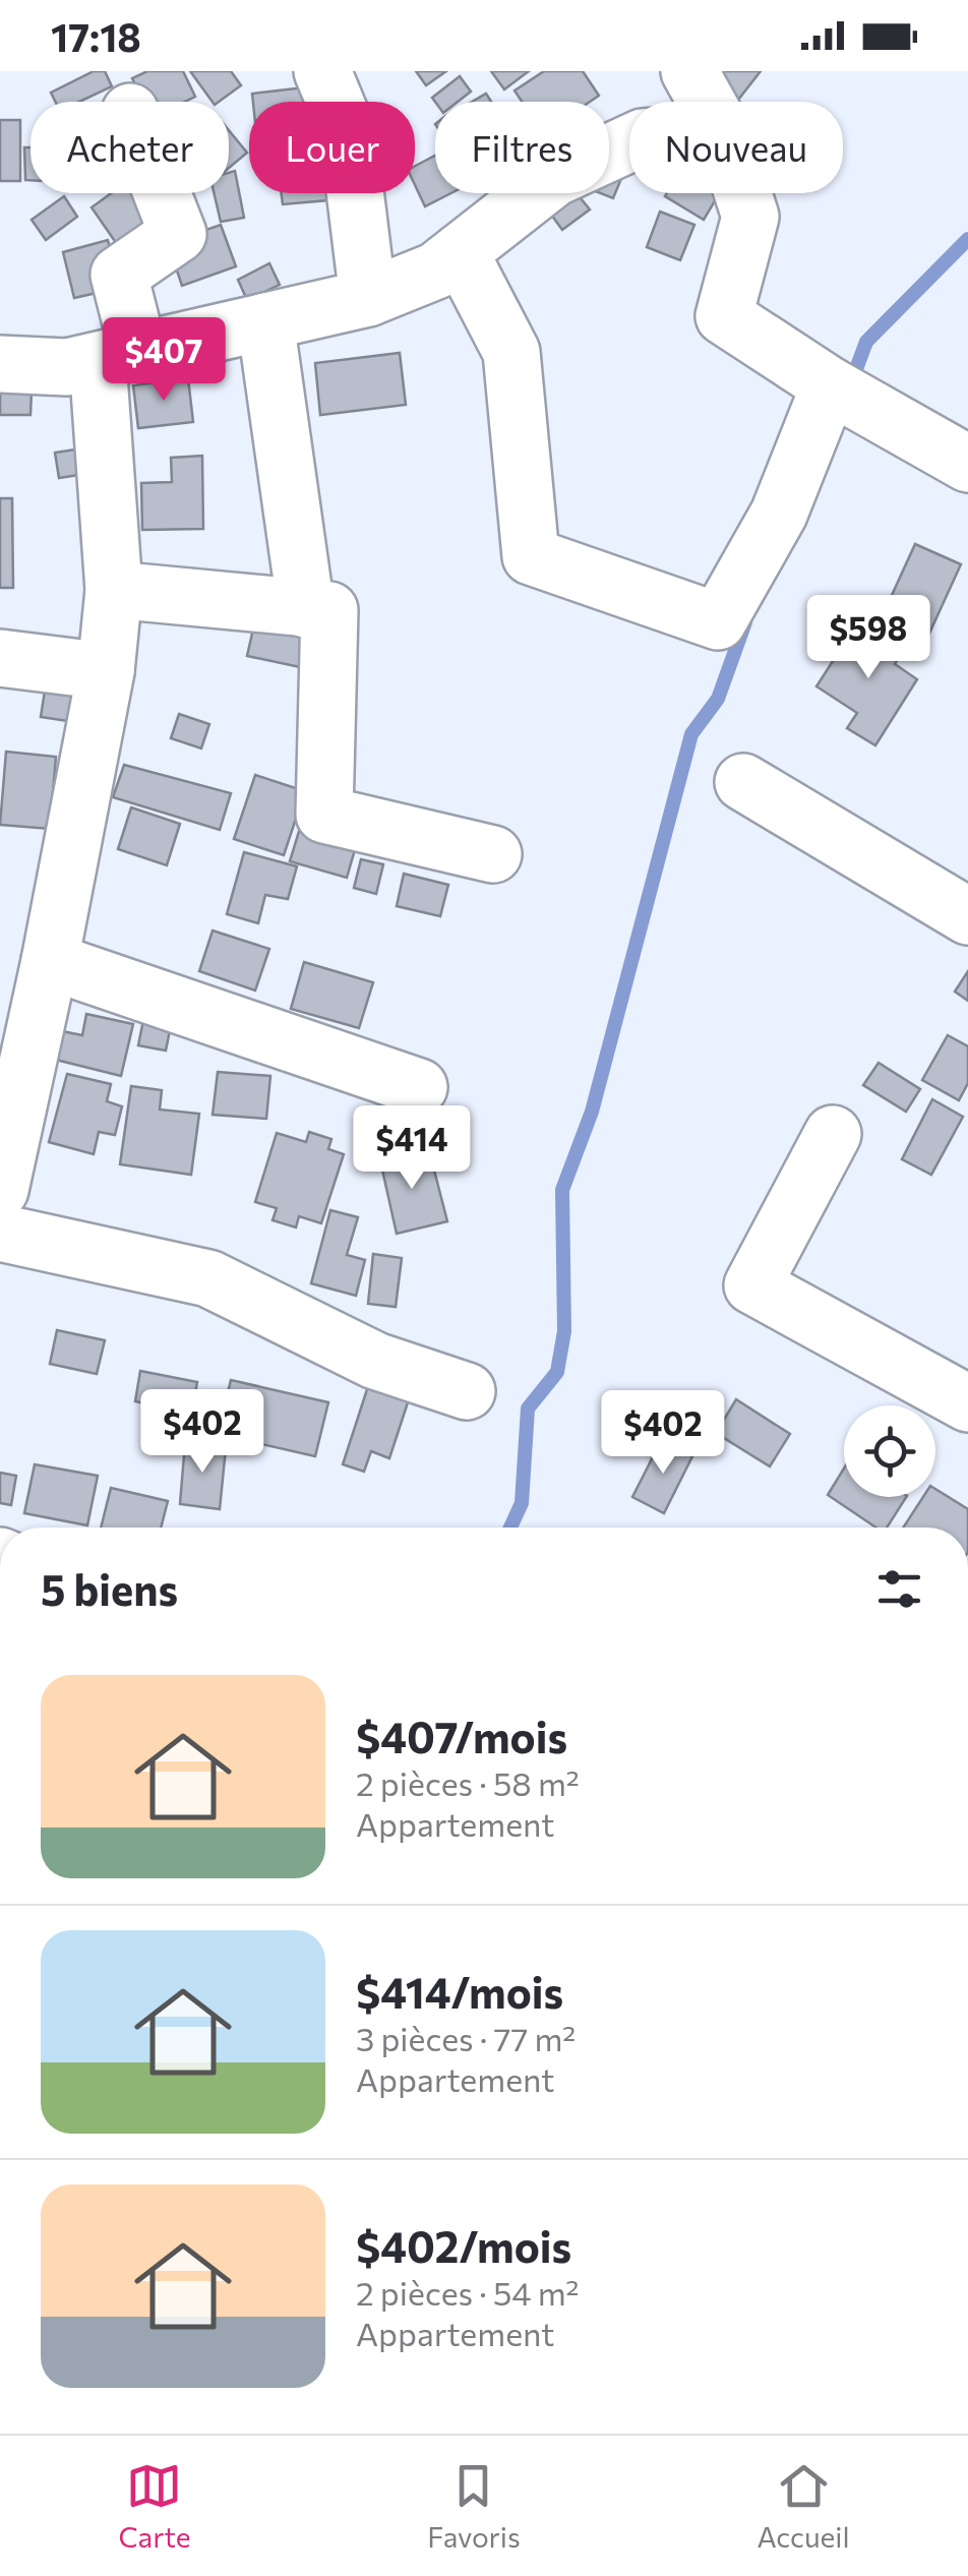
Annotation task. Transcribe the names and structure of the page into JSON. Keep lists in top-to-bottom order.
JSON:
{
  "page": {
    "status": "17:18",
    "chip": [
      "Acheter",
      "Louer",
      "Filtres",
      "Nouveau"
    ],
    "price": [
      "$407",
      "$598",
      "$414",
      "$402",
      "$402"
    ],
    "heading": "5 biens",
    "list": [
      {
        "name": "$407/mois",
        "note": "2 pièces · 58 m² · Appartement"
      },
      {
        "name": "$414/mois",
        "note": "3 pièces · 77 m² · Appartement"
      },
      {
        "name": "$402/mois",
        "note": "2 pièces · 54 m² · Appartement"
      }
    ],
    "tabs": ["Carte", "Favoris", "Accueil"]
  }
}
